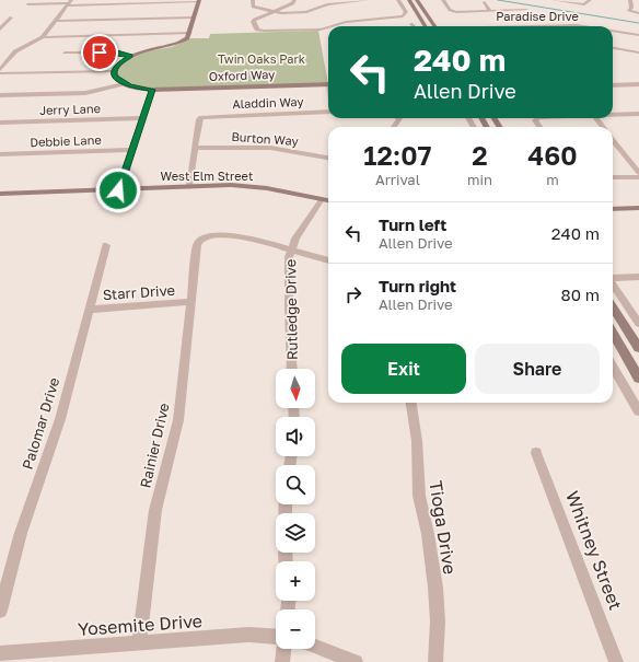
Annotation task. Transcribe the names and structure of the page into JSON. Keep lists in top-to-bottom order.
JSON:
{
  "streets": {
    "street": [
      "Paradise Drive",
      "Oxford Way",
      "Aladdin Way",
      "Jerry Lane",
      "Burton Way",
      "Debbie Lane",
      "West Elm Street",
      "Starr Drive",
      "Rutledge Drive",
      "Palomar Drive",
      "Rainier Drive",
      "Tioga Drive",
      "Whitney Street",
      "Yosemite Drive"
    ]
  },
  "crossings": [
    ["Aladdin Way", "Burton Way"],
    ["West Elm Street", "Rutledge Drive"],
    ["Starr Drive", "Palomar Drive"],
    ["Starr Drive", "Rainier Drive"],
    ["Rutledge Drive", "Rainier Drive"],
    ["Rainier Drive", "Yosemite Drive"]
  ],
  "parks": ["Twin Oaks Park"],
  "north": "bottom",
  "page": {
    "turn": ["240 m", "Allen Drive"],
    "eta": [
      "12:07",
      "Arrival",
      "2",
      "min",
      "460",
      "m"
    ],
    "list": [
      {
        "name": "Turn left",
        "note": "Allen Drive",
        "value": "240 m"
      },
      {
        "name": "Turn right",
        "note": "Allen Drive",
        "value": "80 m"
      }
    ],
    "buttons": ["Exit", "Share"],
    "map_buttons": ["+", "−"]
  }
}
